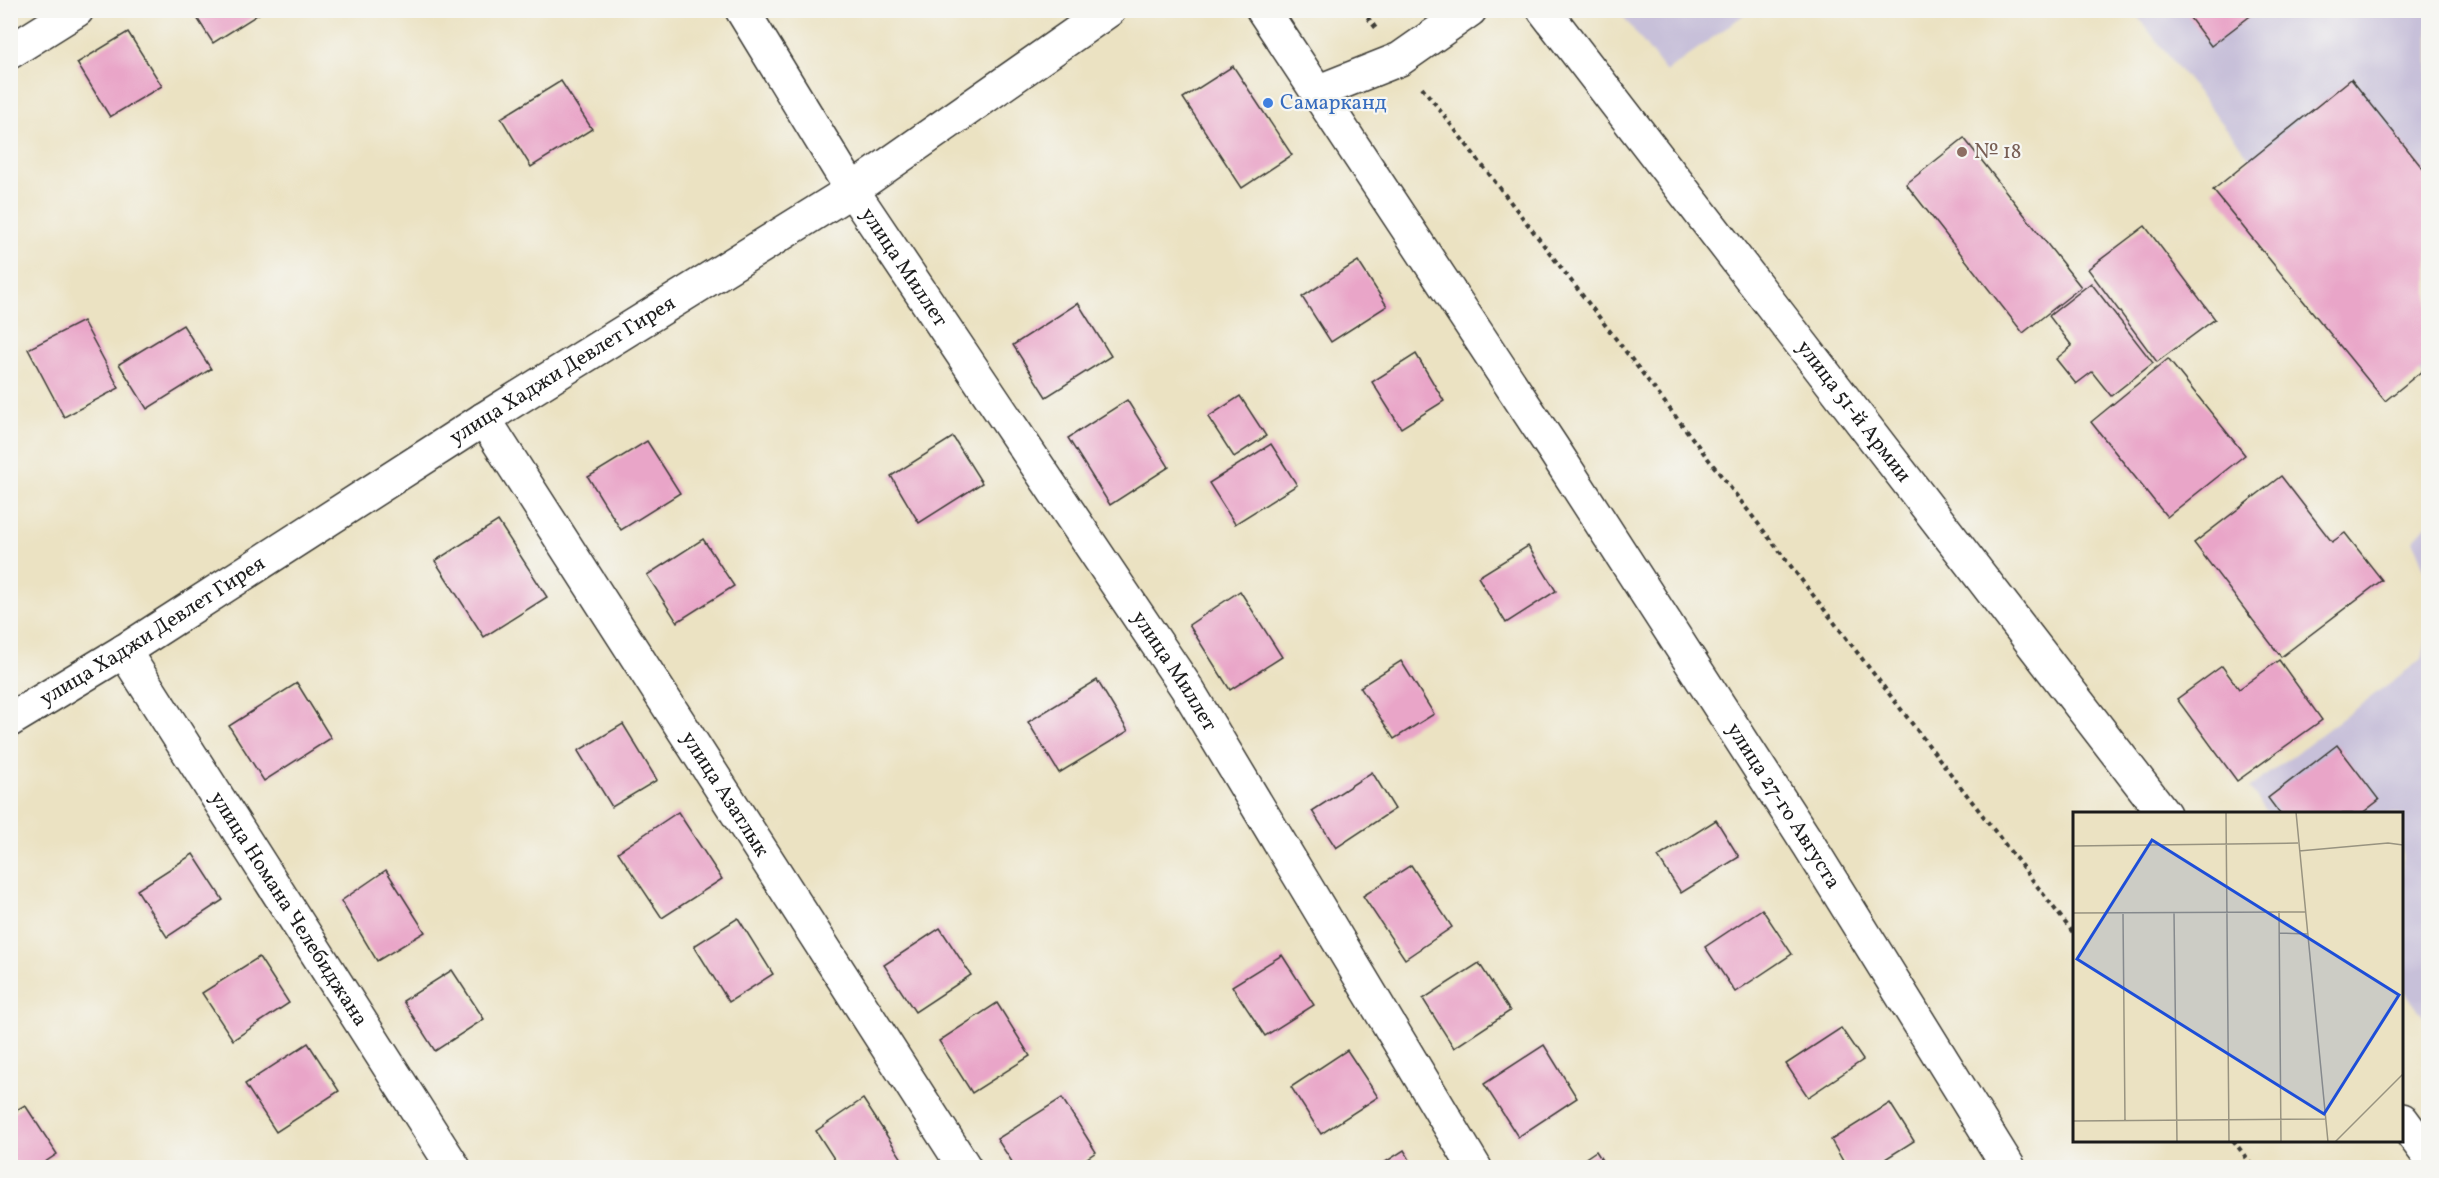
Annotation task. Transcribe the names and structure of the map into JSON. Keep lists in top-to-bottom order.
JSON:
{
  "streets": {
    "street": [
      "улица Миллет",
      "улица Хаджи Девлет Гирея",
      "улица 51-й Армии",
      "улица Азатлык",
      "улица 27-го Августа",
      "улица Номана Челебиджана"
    ]
  },
  "crossings": [
    ["улица Миллет", "улица Хаджи Девлет Гирея"],
    ["улица Хаджи Девлет Гирея", "улица Азатлык"],
    ["улица Хаджи Девлет Гирея", "улица Номана Челебиджана"]
  ],
  "places": ["Самарканд", "№ 18"]
}
